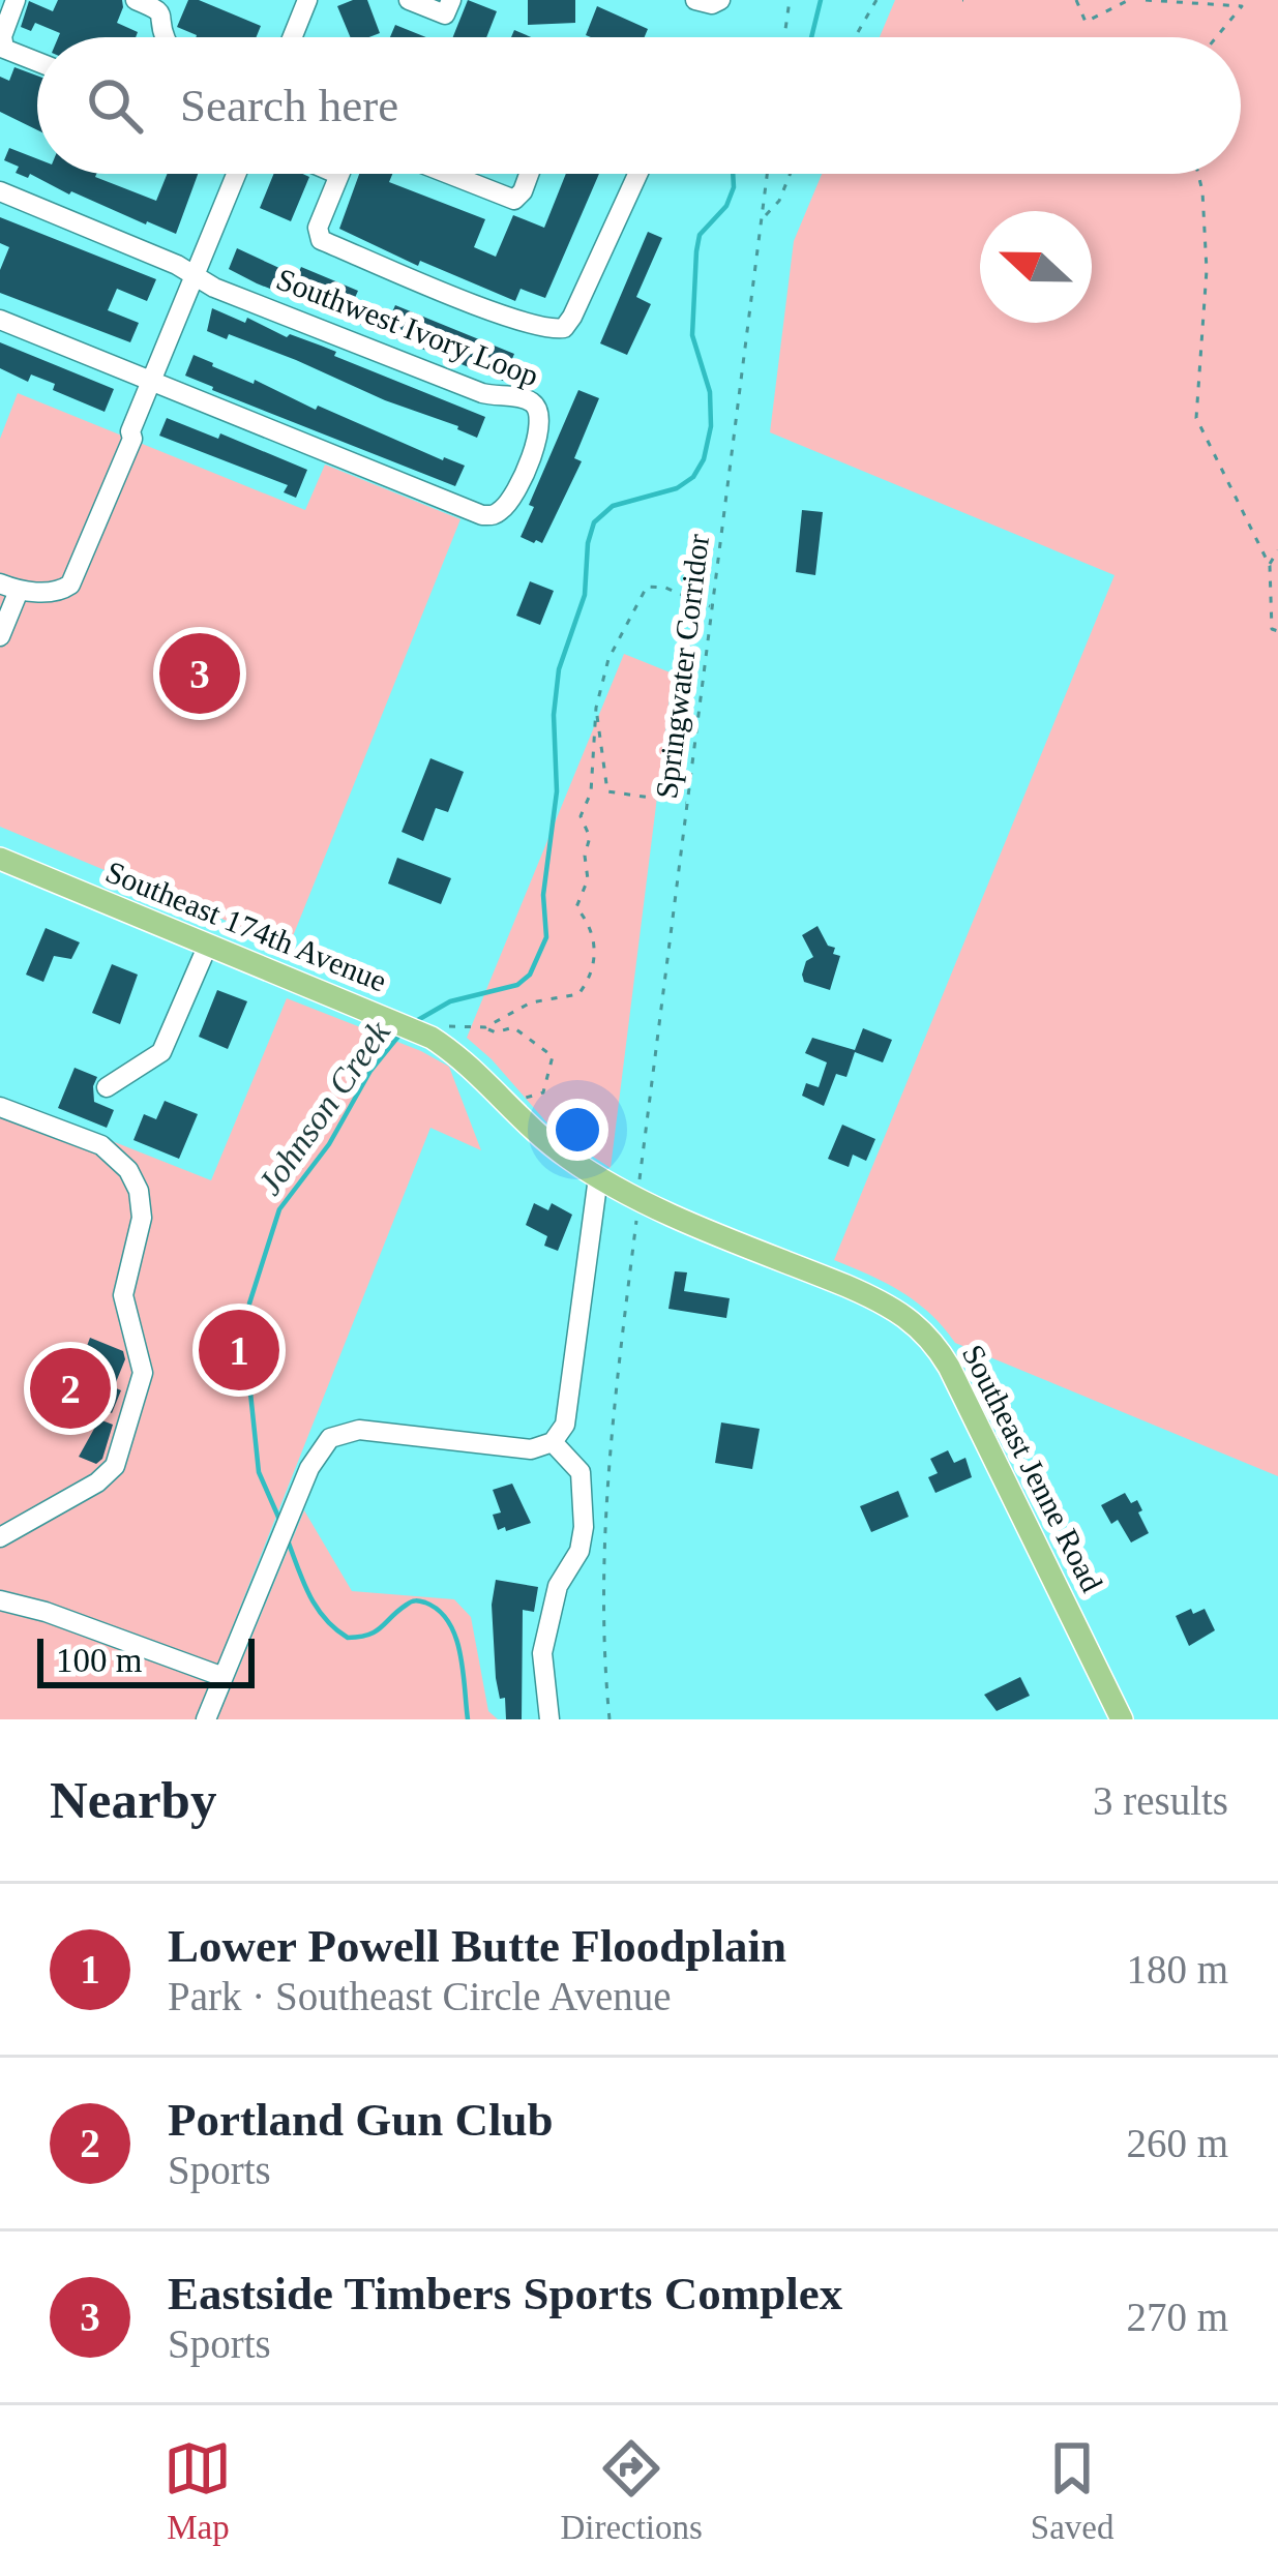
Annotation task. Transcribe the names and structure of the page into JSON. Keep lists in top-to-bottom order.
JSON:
{
  "streets": {
    "main road": ["Southeast 174th Avenue", "Southeast Jenne Road"],
    "street": ["Southwest Ivory Loop"],
    "path": ["Springwater Corridor"]
  },
  "crossings": [
    ["Springwater Corridor", "Southeast 174th Avenue"],
    ["Springwater Corridor", "Southeast Jenne Road"],
    ["Southeast 174th Avenue", "Southeast Jenne Road"]
  ],
  "water": ["Johnson Creek"],
  "scale_bar": "100 m",
  "north": "left",
  "page": {
    "search": "Search here",
    "pins": ["3", "1", "2"],
    "scale": "100 m",
    "heading": ["Nearby", "3 results"],
    "list": [
      {
        "mark": "1",
        "name": "Lower Powell Butte Floodplain",
        "note": "Park · Southeast Circle Avenue",
        "value": "180 m"
      },
      {
        "mark": "2",
        "name": "Portland Gun Club",
        "note": "Sports",
        "value": "260 m"
      },
      {
        "mark": "3",
        "name": "Eastside Timbers Sports Complex",
        "note": "Sports",
        "value": "270 m"
      }
    ],
    "nav": ["Map", "Directions", "Saved"]
  }
}
